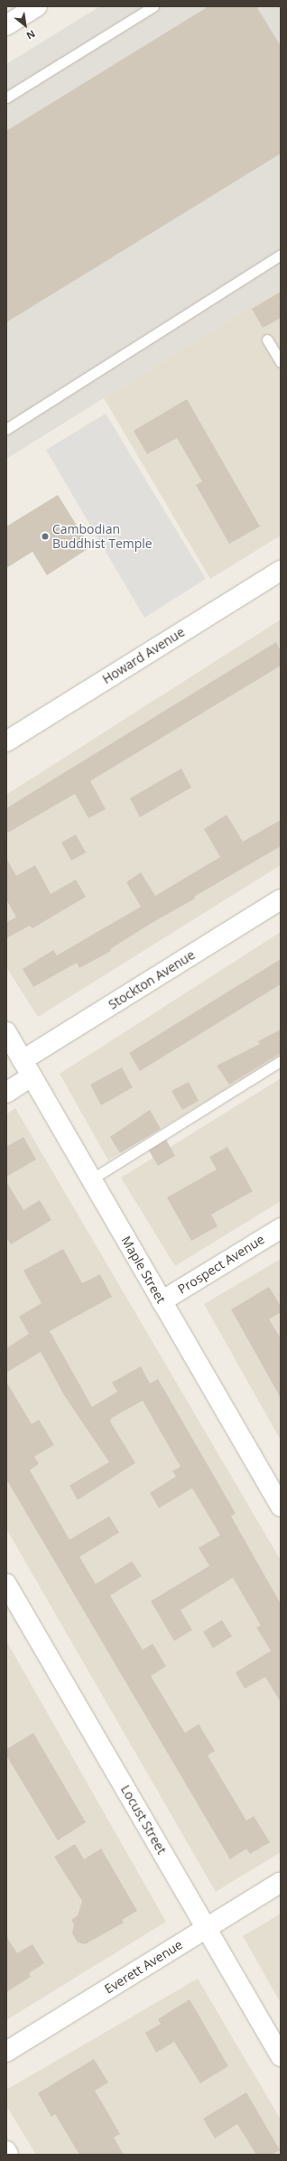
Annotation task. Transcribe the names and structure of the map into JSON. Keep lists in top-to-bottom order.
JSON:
{
  "streets": {
    "street": [
      "Howard Avenue",
      "Stockton Avenue",
      "Prospect Avenue",
      "Maple Street",
      "Locust Street",
      "Everett Avenue"
    ]
  },
  "crossings": [
    ["Stockton Avenue", "Maple Street"],
    ["Prospect Avenue", "Maple Street"],
    ["Locust Street", "Everett Avenue"]
  ],
  "places": ["Cambodian Buddhist Temple"],
  "north": "bottom right"
}
